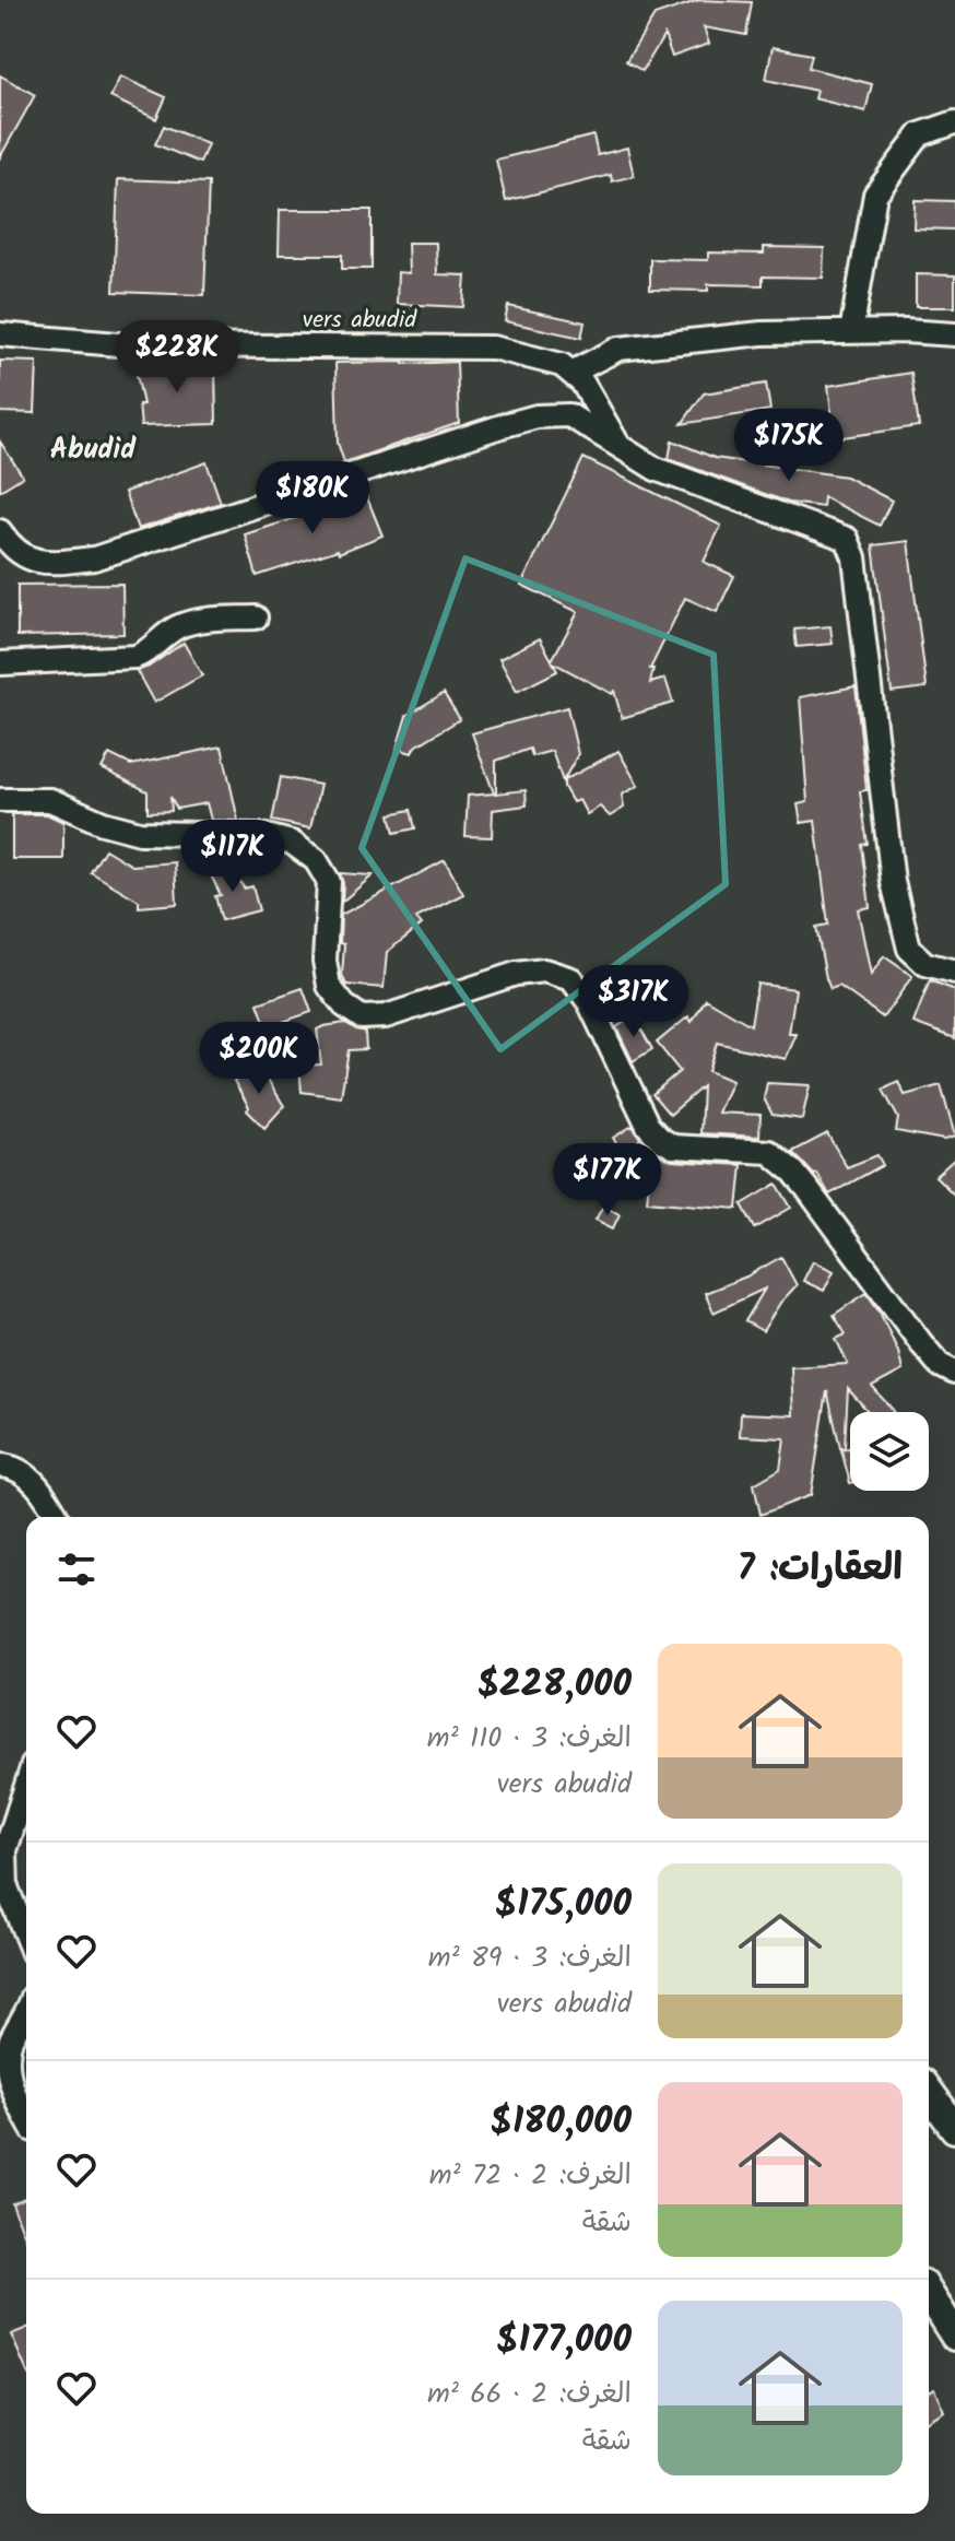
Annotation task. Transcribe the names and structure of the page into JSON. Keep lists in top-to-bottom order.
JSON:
{
  "streets": {
    "street": ["vers abudid"]
  },
  "districts": ["Abudid"],
  "page": {
    "price": [
      "$228K",
      "$175K",
      "$180K",
      "$117K",
      "$317K",
      "$200K",
      "$177K"
    ],
    "heading": "العقارات: 7",
    "list": [
      {
        "name": "$228,000",
        "note": "الغرف: 3 · 110 m² · vers abudid"
      },
      {
        "name": "$175,000",
        "note": "الغرف: 3 · 89 m² · vers abudid"
      },
      {
        "name": "$180,000",
        "note": "الغرف: 2 · 72 m² · شقة"
      },
      {
        "name": "$177,000",
        "note": "الغرف: 2 · 66 m² · شقة"
      }
    ]
  }
}
